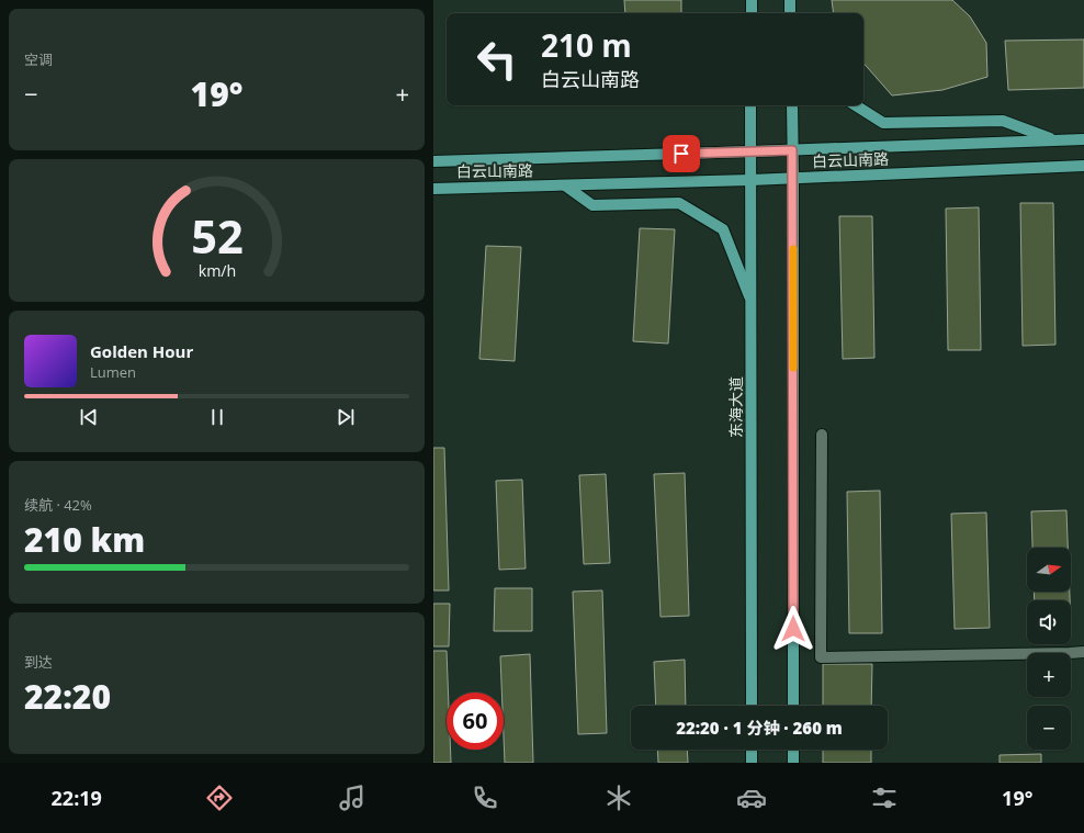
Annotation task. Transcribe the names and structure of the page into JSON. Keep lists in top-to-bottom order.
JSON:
{
  "streets": {
    "main road": ["白云山南路", "东海大道"]
  },
  "crossings": [
    ["白云山南路", "东海大道"]
  ],
  "north": "right",
  "page": {
    "tile": [
      "空调",
      ["续航 · 42%", "210 km"],
      ["到达", "22:20"]
    ],
    "turn": ["210 m", "白云山南路"],
    "heat": ["−", "19°", "+"],
    "song": ["Golden Hour", "Lumen"],
    "map_buttons": ["+", "−"],
    "limit": "60",
    "trip": "22:20 · 1 分钟 · 260 m",
    "tabs": ["22:19", "19°"],
    "gauge": ["52", "km/h"]
  }
}
